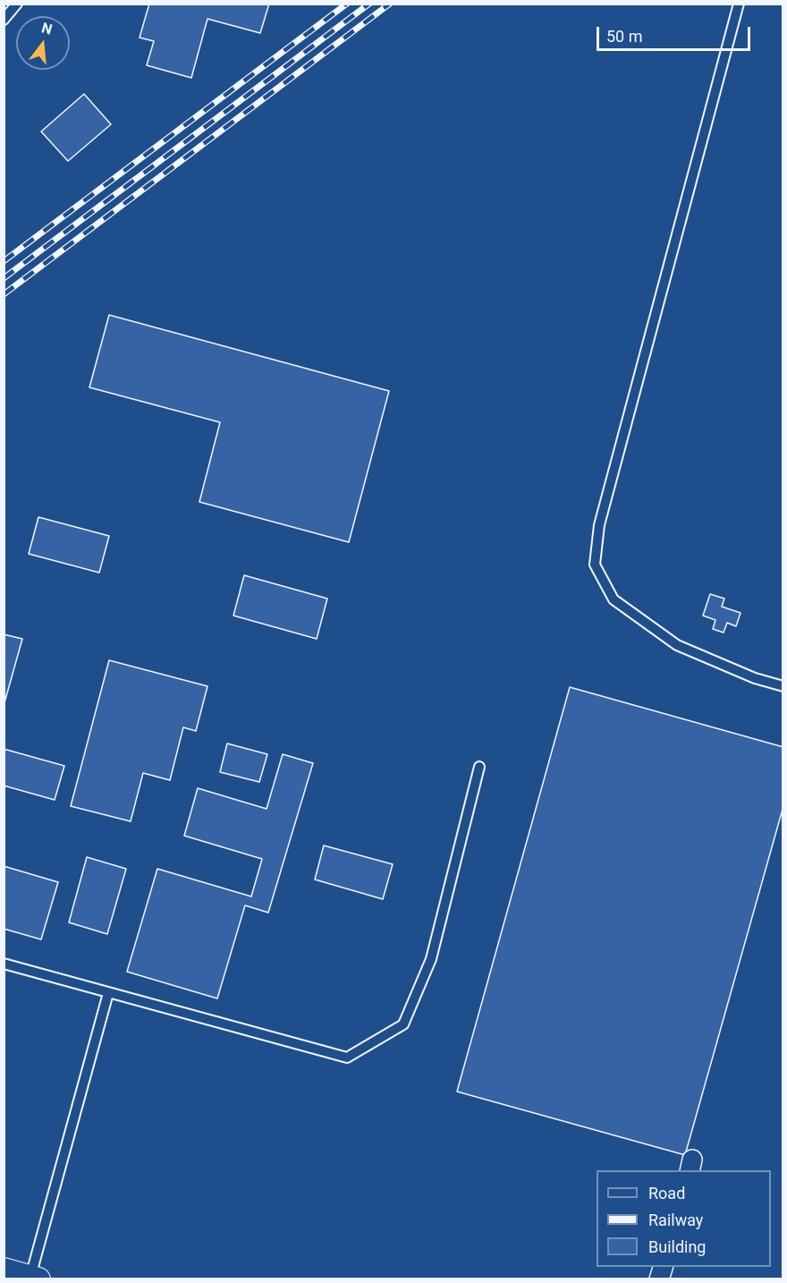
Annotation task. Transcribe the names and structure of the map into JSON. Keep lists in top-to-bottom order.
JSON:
{
  "legend": ["Road", "Railway", "Building"],
  "scale_bar": "50 m",
  "north": "top"
}
